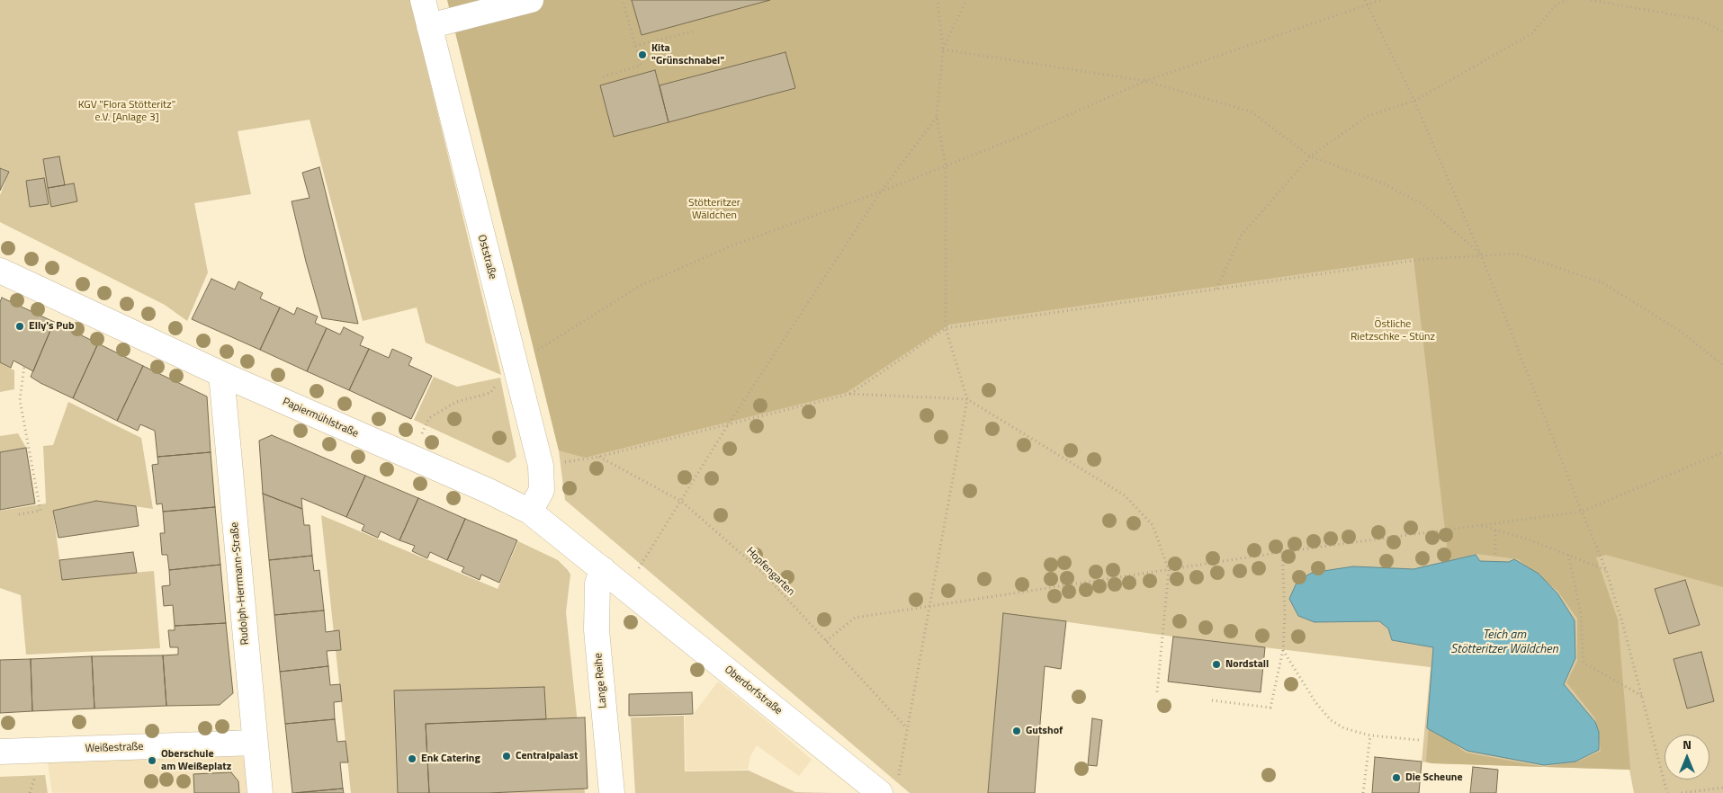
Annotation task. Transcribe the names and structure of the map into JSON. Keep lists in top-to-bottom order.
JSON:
{
  "streets": {
    "street": [
      "Oststraße",
      "Papiermühlstraße",
      "Rudolph-Herrmann-Straße",
      "Lange Reihe",
      "Oberdorfstraße",
      "Weißestraße"
    ],
    "path": ["Hopfengarten"]
  },
  "crossings": [
    ["Oststraße", "Papiermühlstraße"],
    ["Papiermühlstraße", "Rudolph-Herrmann-Straße"],
    ["Papiermühlstraße", "Lange Reihe"],
    ["Papiermühlstraße", "Oberdorfstraße"],
    ["Rudolph-Herrmann-Straße", "Weißestraße"]
  ],
  "water": ["Teich am Stötteritzer Wäldchen"],
  "parks": ["KGV \"Flora Stötteritz\" e.V. [Anlage 3]", "Stötteritzer Wäldchen", "Östliche Rietzschke - Stünz"],
  "places": [
    "Kita \"Grünschnabel\"",
    "Elly's Pub",
    "Nordstall",
    "Gutshof",
    "Centralpalast",
    "Enk Catering",
    "Oberschule am Weißeplatz",
    "Die Scheune"
  ],
  "north": "top"
}
